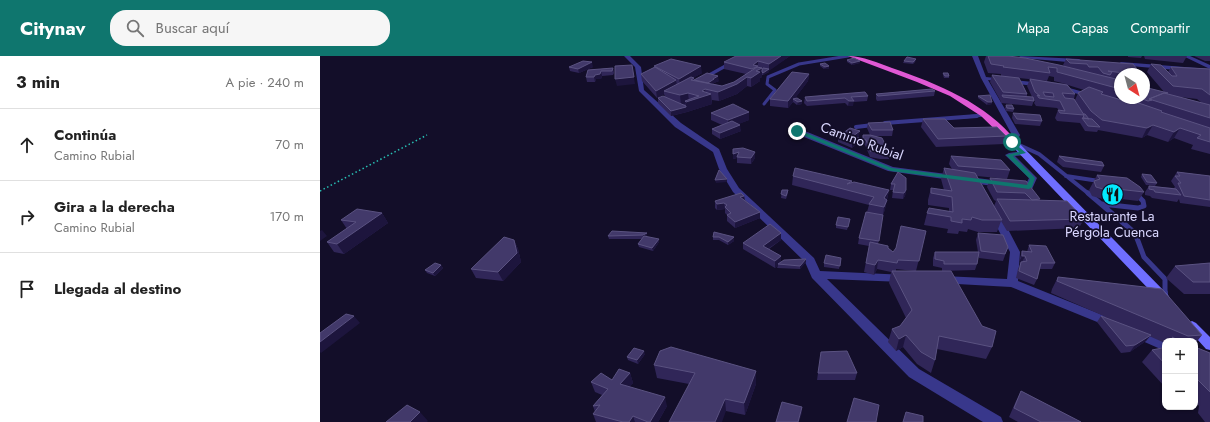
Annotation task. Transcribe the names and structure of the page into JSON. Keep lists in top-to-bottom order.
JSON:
{
  "streets": {
    "street": ["Camino Rubial"]
  },
  "places": {
    "restaurant": ["Restaurante La Pérgola Cuenca"]
  },
  "north": "bottom right",
  "page": {
    "header": "Citynav",
    "search": "Buscar aquí",
    "nav": ["Mapa", "Capas", "Compartir"],
    "heading": ["3 min", "A pie · 240 m"],
    "list": [
      ["Continúa", "Camino Rubial", "70 m"],
      ["Gira a la derecha", "Camino Rubial", "170 m"],
      "Llegada al destino"
    ],
    "map_buttons": ["+", "−"]
  }
}
